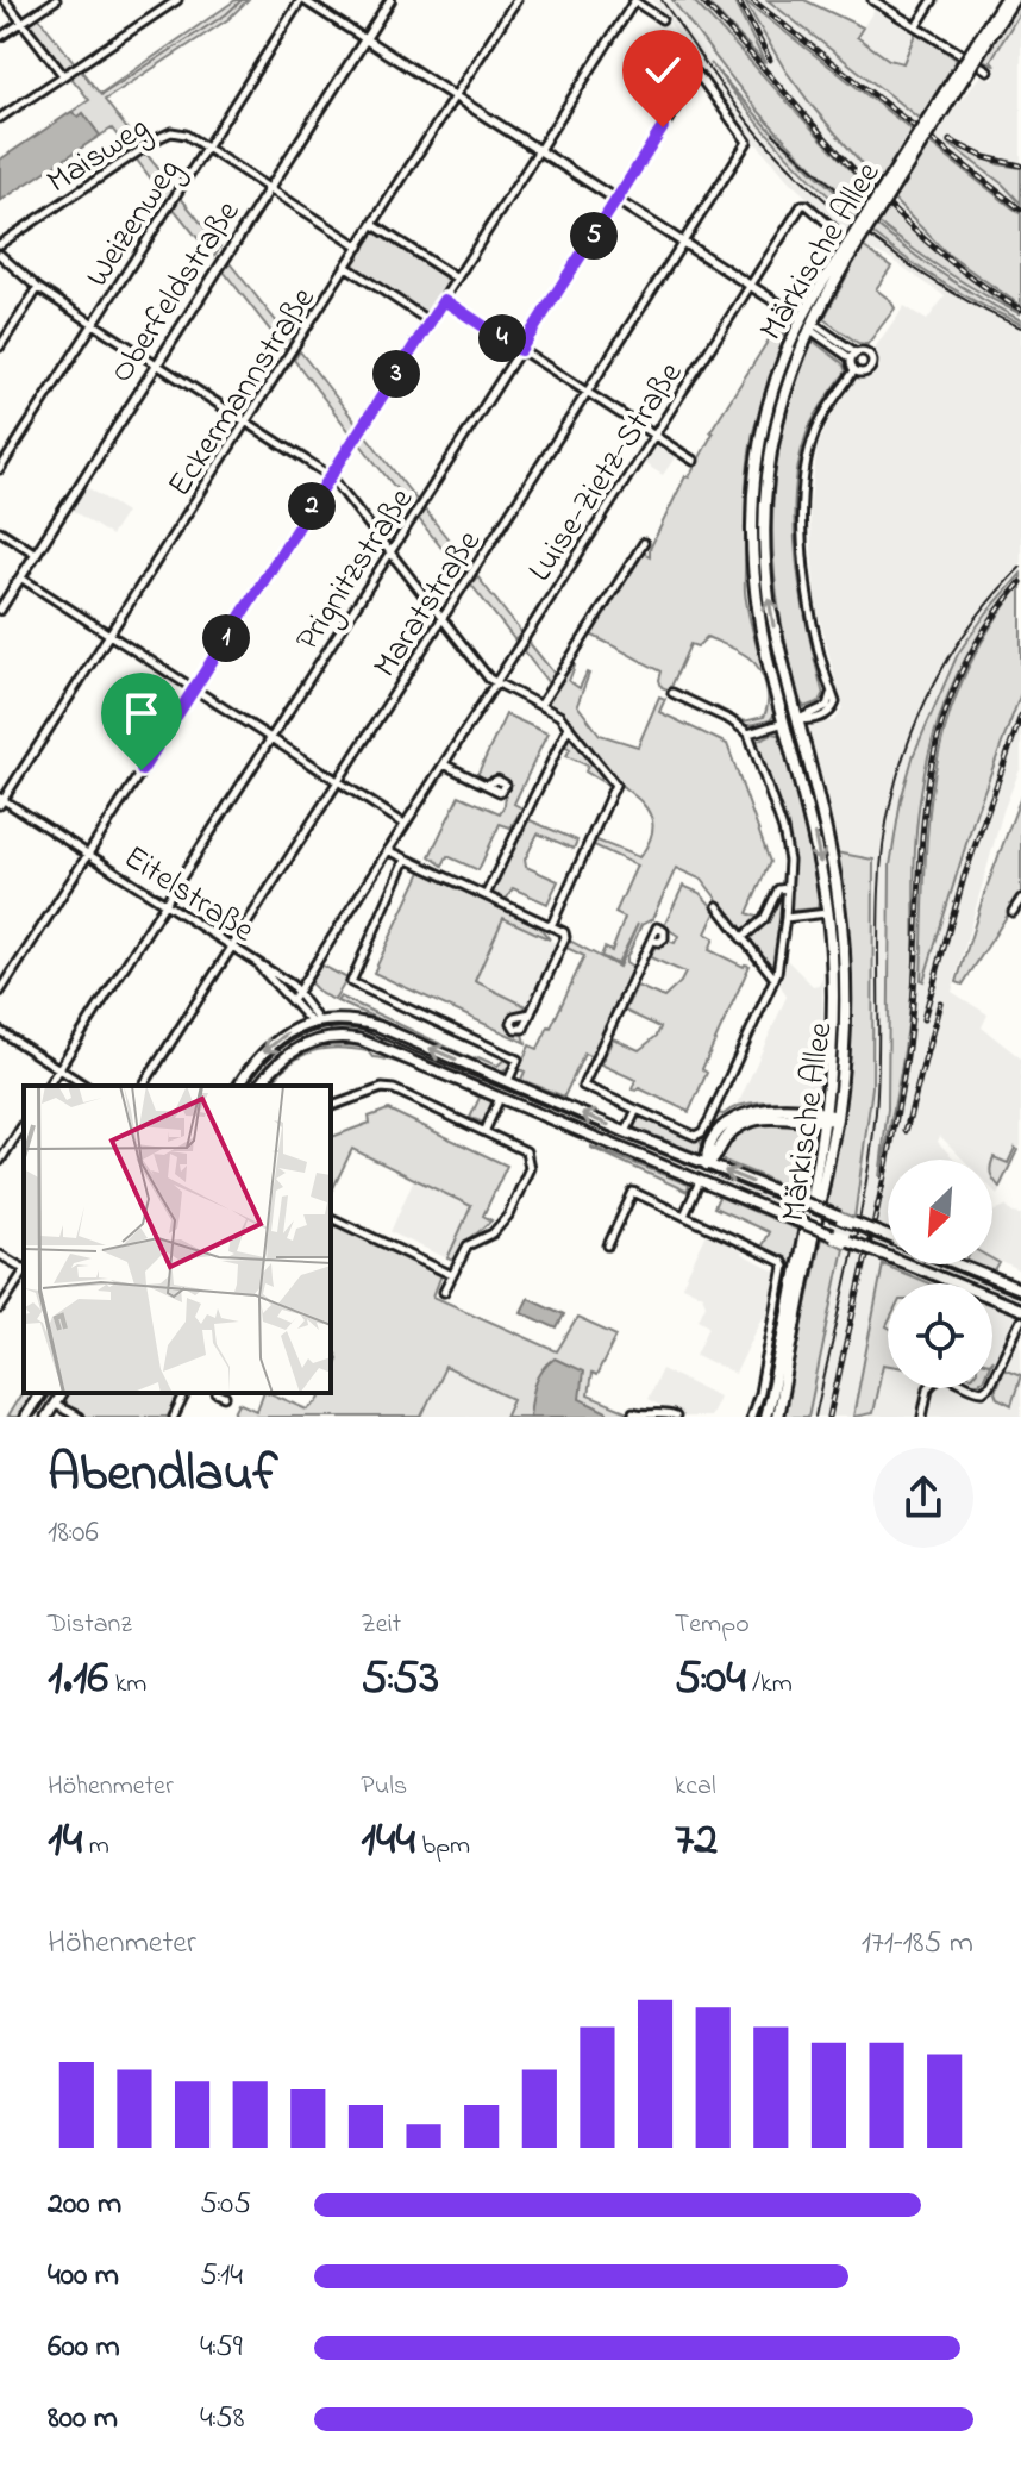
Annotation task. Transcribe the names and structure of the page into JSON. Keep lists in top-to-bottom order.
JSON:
{
  "streets": {
    "main road": ["Märkische Allee"],
    "street": [
      "Maisweg",
      "Weizenweg",
      "Oberfeldstraße",
      "Eckermannstraße",
      "Luise-Zietz-Straße",
      "Prignitzstraße",
      "Maratstraße",
      "Eitelstraße"
    ]
  },
  "crossings": [
    ["Maisweg", "Weizenweg"],
    ["Maisweg", "Oberfeldstraße"],
    ["Maisweg", "Eckermannstraße"],
    ["Eckermannstraße", "Eitelstraße"],
    ["Luise-Zietz-Straße", "Eitelstraße"],
    ["Prignitzstraße", "Maratstraße"],
    ["Prignitzstraße", "Eitelstraße"],
    ["Maratstraße", "Eitelstraße"]
  ],
  "north": "bottom left",
  "page": {
    "pins": [
      "5",
      "4",
      "3",
      "2",
      "1"
    ],
    "heading": ["Abendlauf", "18:06"],
    "stats": [
      ["Distanz", "1.16 km"],
      ["Zeit", "5:53"],
      ["Tempo", "5:04 /km"],
      ["Höhenmeter", "14 m"],
      ["Puls", "144 bpm"],
      ["kcal", "72"]
    ],
    "chart": ["Höhenmeter", "171–185 m"],
    "list": [
      {
        "name": "200 m",
        "note": "5:05"
      },
      {
        "name": "400 m",
        "note": "5:14"
      },
      {
        "name": "600 m",
        "note": "4:59"
      },
      {
        "name": "800 m",
        "note": "4:58"
      }
    ]
  }
}
